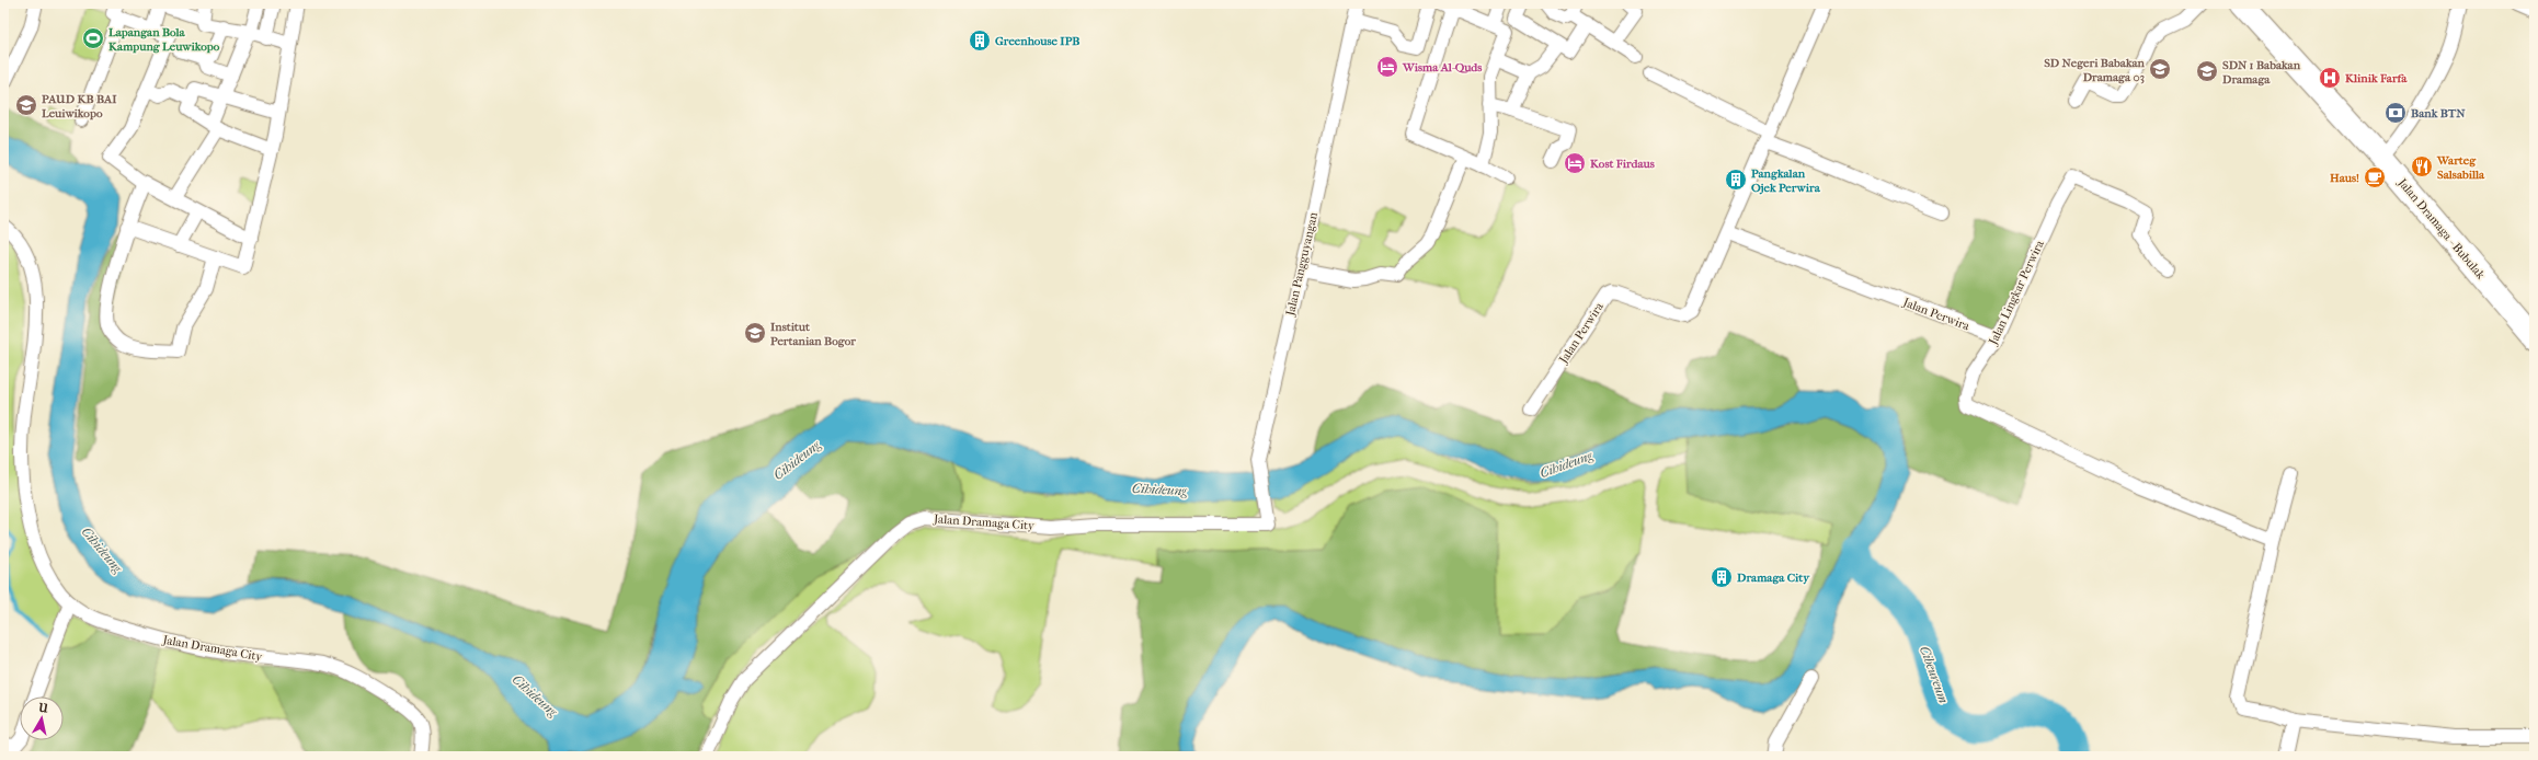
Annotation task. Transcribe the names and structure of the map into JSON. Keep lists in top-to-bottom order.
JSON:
{
  "streets": {
    "highway": ["Jalan Dramaga - Bubulak"],
    "street": [
      "Jalan Pangguyangan",
      "Jalan Lingkar Perwira",
      "Jalan Perwira",
      "Jalan Dramaga City"
    ]
  },
  "crossings": [
    ["Jalan Pangguyangan", "Jalan Dramaga City"],
    ["Jalan Lingkar Perwira", "Jalan Perwira"]
  ],
  "water": ["Cihideung", "Cibeureum"],
  "places": {
    "sports": ["Lapangan Bola Kampung Leuwikopo"],
    "building": ["Greenhouse IPB", "Pangkalan Ojek Perwira", "Dramaga City"],
    "hotel": ["Wisma Al-Quds", "Kost Firdaus"],
    "school or university": [
      "SD Negeri Babakan Dramaga 03",
      "SDN 1 Babakan Dramaga",
      "PAUD KB BAI Leuiwikopo",
      "Institut Pertanian Bogor"
    ],
    "hospital": ["Klinik Farfa"],
    "bank": ["Bank BTN"],
    "restaurant": ["Warteg Salsabilla"],
    "cafe": ["Haus!"]
  },
  "north": "top"
}
